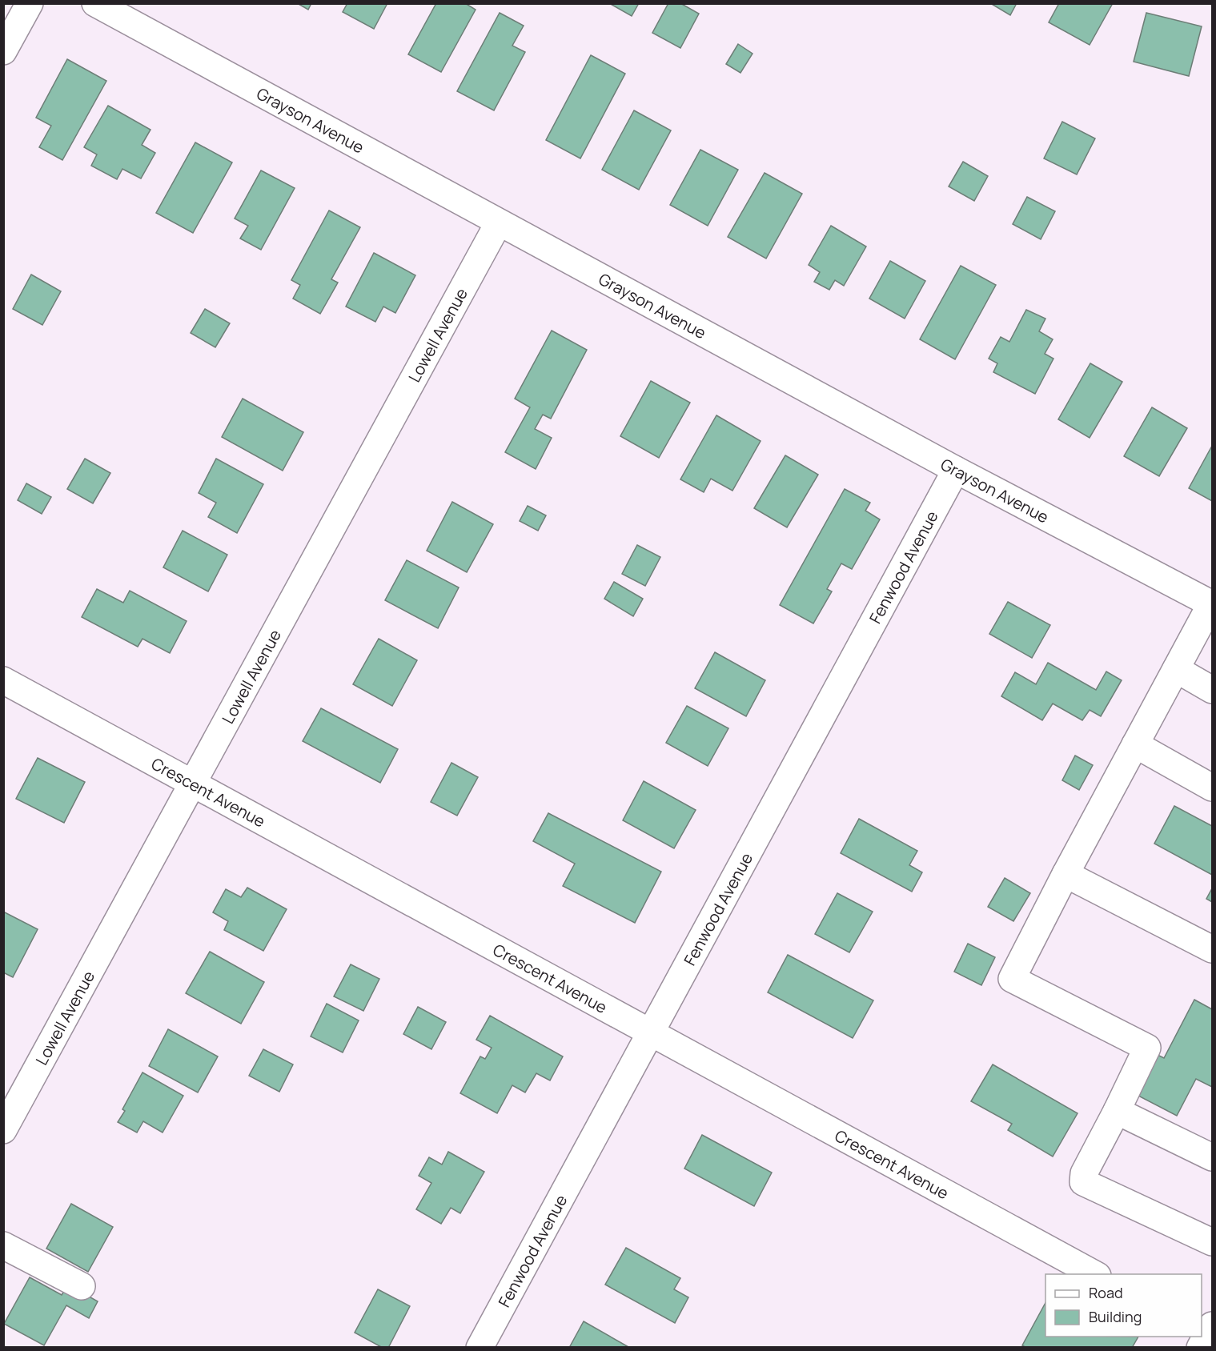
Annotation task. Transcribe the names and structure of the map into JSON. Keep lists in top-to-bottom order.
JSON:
{
  "streets": {
    "street": [
      "Grayson Avenue",
      "Lowell Avenue",
      "Fenwood Avenue",
      "Crescent Avenue"
    ]
  },
  "crossings": [
    ["Grayson Avenue", "Lowell Avenue"],
    ["Grayson Avenue", "Fenwood Avenue"],
    ["Lowell Avenue", "Crescent Avenue"],
    ["Fenwood Avenue", "Crescent Avenue"]
  ],
  "legend": ["Road", "Building"]
}
